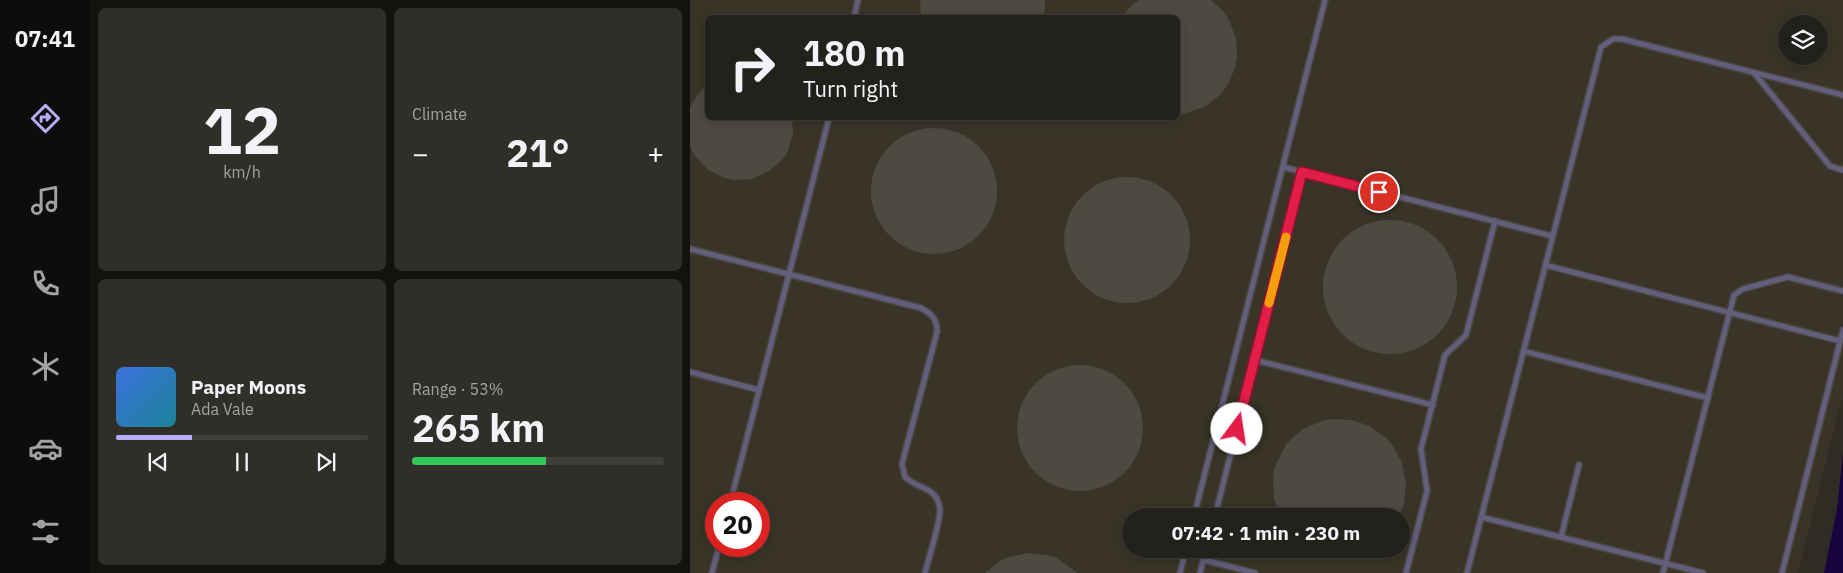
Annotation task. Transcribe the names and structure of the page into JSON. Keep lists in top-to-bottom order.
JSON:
{
  "page": {
    "tabs": "07:41",
    "tile": [
      ["12", "km/h"],
      "Climate",
      ["Range · 53%", "265 km"]
    ],
    "turn": ["180 m", "Turn right"],
    "heat": ["−", "21°", "+"],
    "song": ["Paper Moons", "Ada Vale"],
    "limit": "20",
    "trip": "07:42 · 1 min · 230 m"
  }
}
